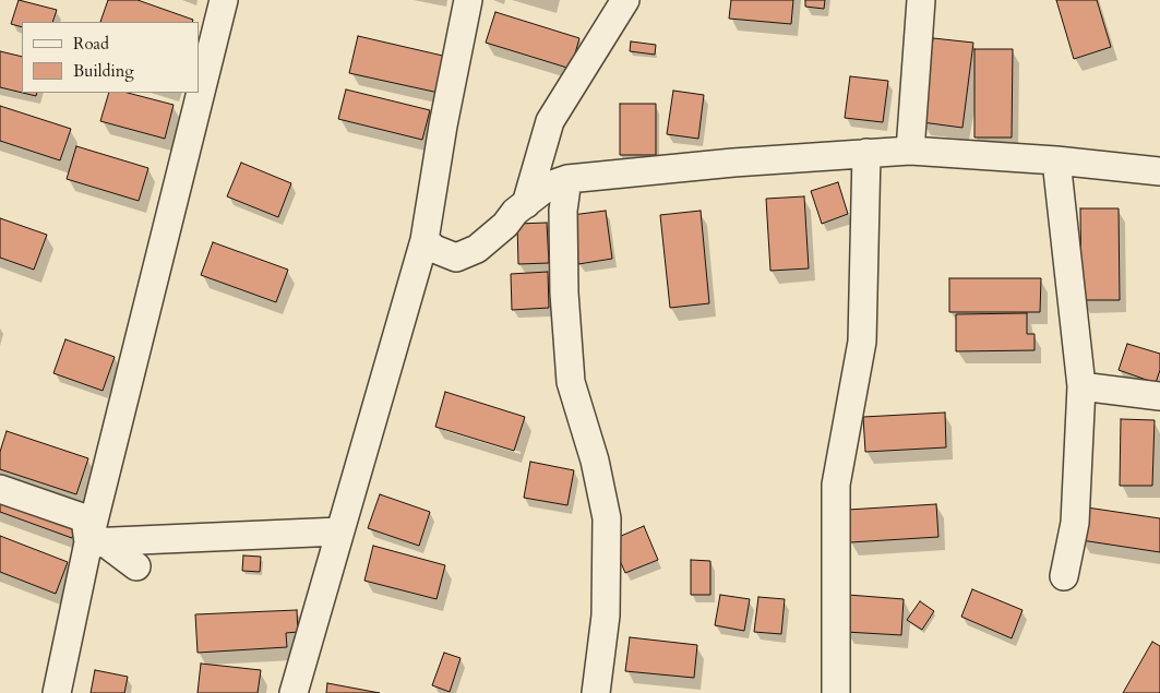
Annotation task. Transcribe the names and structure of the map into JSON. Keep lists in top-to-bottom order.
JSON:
{
  "legend": ["Road", "Building"]
}
